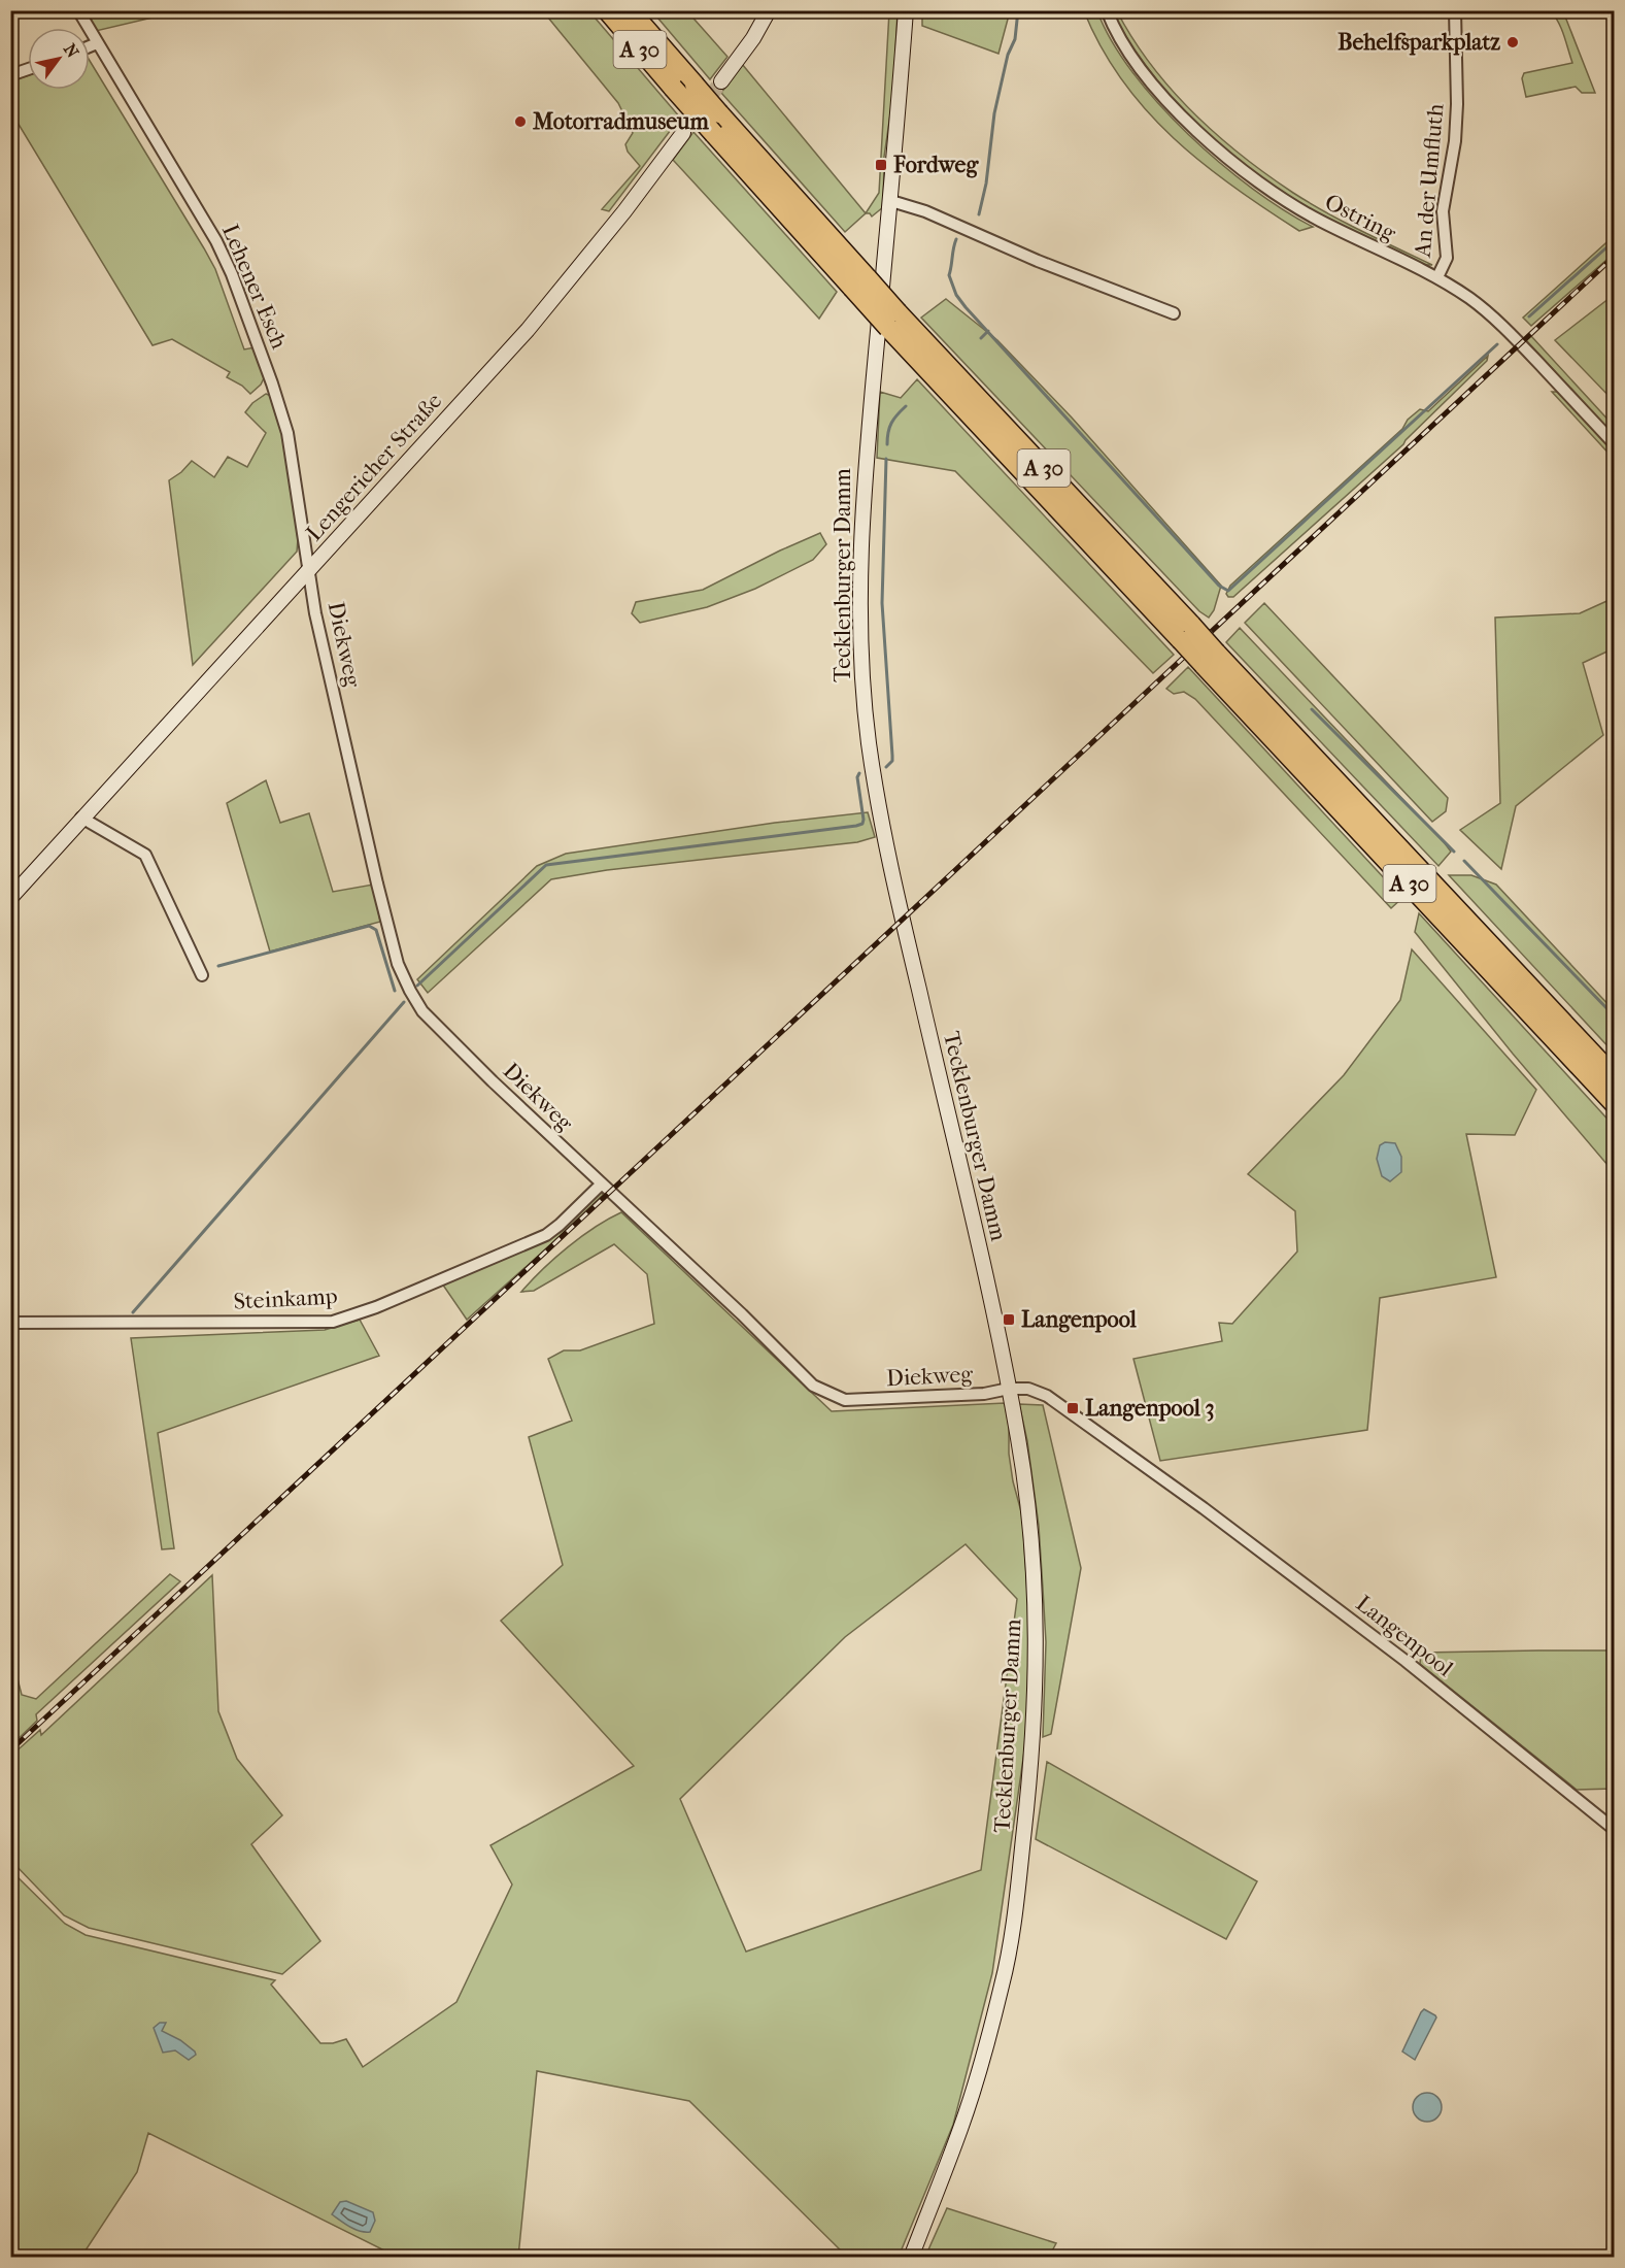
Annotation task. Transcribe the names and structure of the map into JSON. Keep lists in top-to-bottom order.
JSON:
{
  "streets": {
    "highway": ["A 30"],
    "main road": ["Lengericher Straße", "Tecklenburger Damm"],
    "street": [
      "An der Umfluth",
      "Ostring",
      "Lehener Esch",
      "Diekweg",
      "Steinkamp",
      "Langenpool"
    ]
  },
  "crossings": [
    ["An der Umfluth", "Ostring"],
    ["Lehener Esch", "Lengericher Straße"],
    ["Lehener Esch", "Diekweg"],
    ["Lengericher Straße", "Diekweg"],
    ["Tecklenburger Damm", "Diekweg"],
    ["Tecklenburger Damm", "Langenpool"],
    ["Diekweg", "Steinkamp"],
    ["Diekweg", "Langenpool"]
  ],
  "places": {
    "other": ["Behelfsparkplatz", "Motorradmuseum"],
    "transit": ["Fordweg", "Langenpool", "Langenpool 3"]
  },
  "north": "top right"
}
